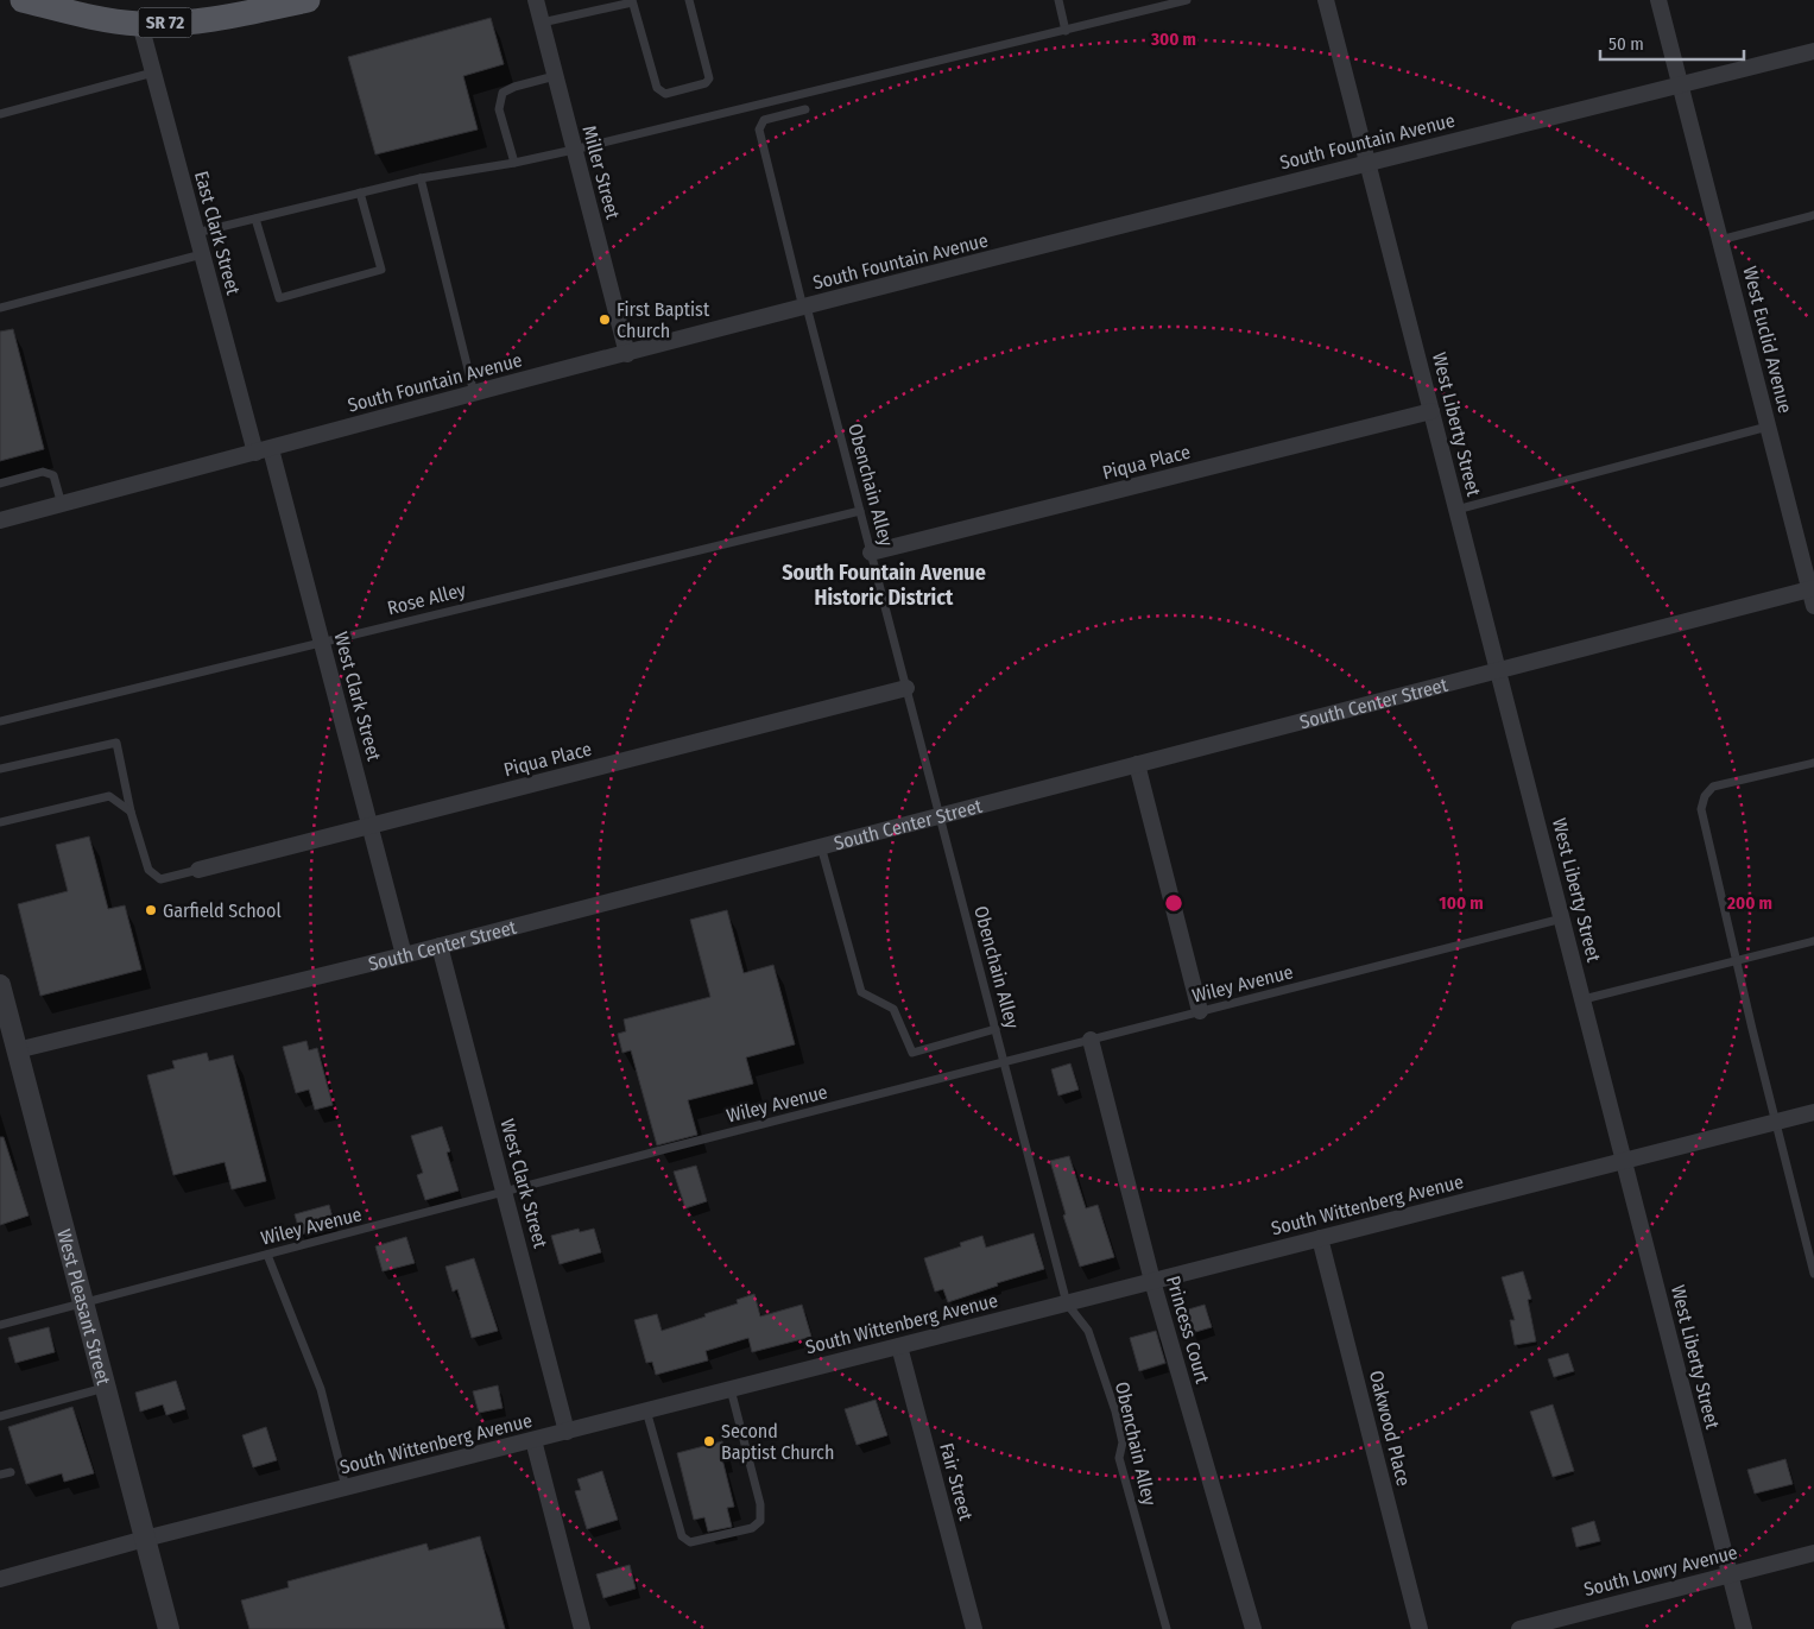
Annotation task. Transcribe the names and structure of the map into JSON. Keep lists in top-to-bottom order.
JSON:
{
  "streets": {
    "main road": ["SR 72"],
    "street": [
      "South Fountain Avenue",
      "Miller Street",
      "East Clark Street",
      "West Euclid Avenue",
      "West Liberty Street",
      "Piqua Place",
      "West Clark Street",
      "South Center Street",
      "South Wittenberg Avenue",
      "West Pleasant Street",
      "Princess Court",
      "Oakwood Place",
      "Fair Street",
      "South Lowry Avenue"
    ],
    "lane": ["Obenchain Alley", "Rose Alley", "Wiley Avenue"]
  },
  "crossings": [
    ["SR 72", "East Clark Street"],
    ["South Fountain Avenue", "Miller Street"],
    ["South Fountain Avenue", "East Clark Street"],
    ["South Fountain Avenue", "West Euclid Avenue"],
    ["South Fountain Avenue", "West Liberty Street"],
    ["South Fountain Avenue", "Obenchain Alley"],
    ["South Fountain Avenue", "West Clark Street"],
    ["East Clark Street", "West Clark Street"],
    ["West Euclid Avenue", "South Center Street"],
    ["West Liberty Street", "Piqua Place"],
    ["West Liberty Street", "South Center Street"],
    ["West Liberty Street", "Wiley Avenue"],
    ["West Liberty Street", "South Wittenberg Avenue"],
    ["West Liberty Street", "South Lowry Avenue"],
    ["Piqua Place", "Obenchain Alley"],
    ["Piqua Place", "West Clark Street"],
    ["Obenchain Alley", "Rose Alley"],
    ["Obenchain Alley", "South Center Street"],
    ["Obenchain Alley", "Wiley Avenue"],
    ["Obenchain Alley", "South Wittenberg Avenue"],
    ["Rose Alley", "West Clark Street"],
    ["West Clark Street", "South Center Street"],
    ["West Clark Street", "Wiley Avenue"],
    ["West Clark Street", "South Wittenberg Avenue"],
    ["South Center Street", "West Pleasant Street"],
    ["Wiley Avenue", "West Pleasant Street"],
    ["Wiley Avenue", "Princess Court"],
    ["South Wittenberg Avenue", "West Pleasant Street"],
    ["South Wittenberg Avenue", "Princess Court"],
    ["South Wittenberg Avenue", "Oakwood Place"],
    ["South Wittenberg Avenue", "Fair Street"]
  ],
  "districts": ["South Fountain Avenue Historic District"],
  "places": ["First Baptist Church", "Garfield School", "Second Baptist Church"],
  "scale_bar": "50 m",
  "rings": ["300 m", "100 m", "200 m"]
}
